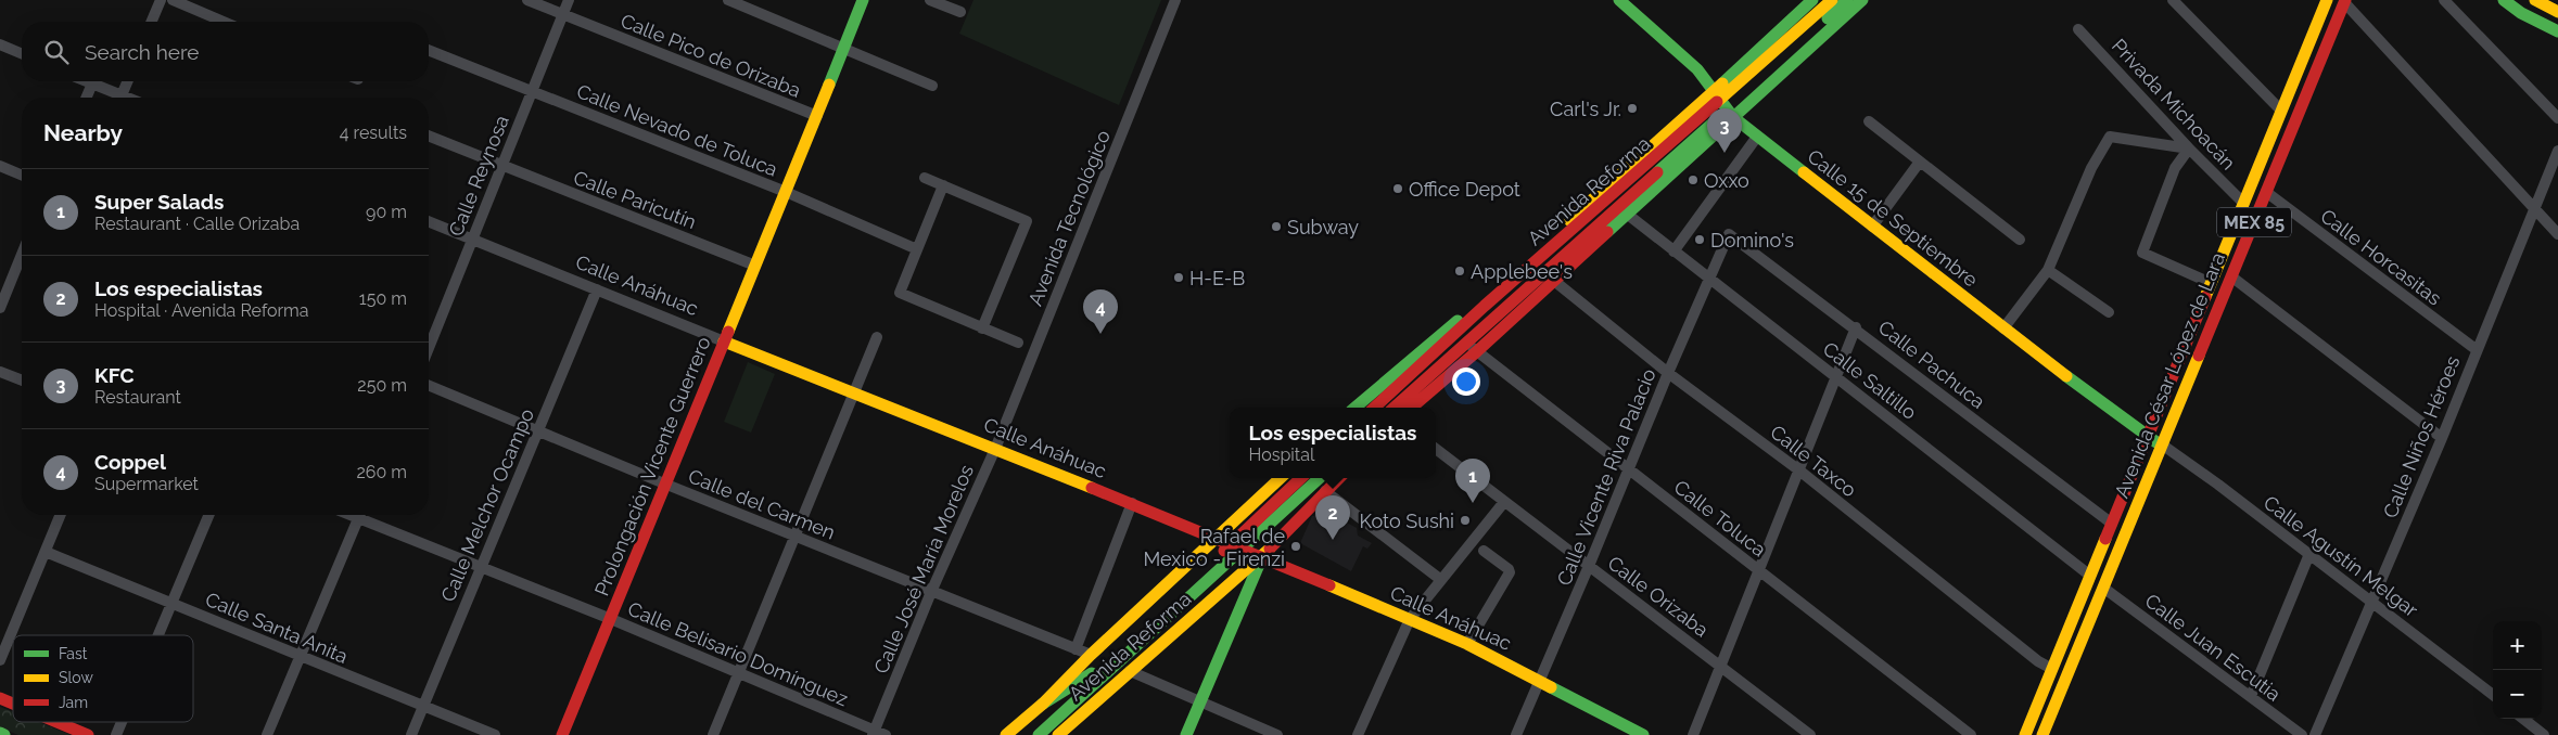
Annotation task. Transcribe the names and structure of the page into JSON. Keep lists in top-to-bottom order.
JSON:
{
  "streets": {
    "street": [
      "Calle Pico de Orizaba",
      "Privada Michoacán",
      "Calle Nevado de Toluca",
      "Calle Reynosa",
      "Avenida Reforma",
      "Calle Paricutín",
      "Avenida Tecnológico",
      "Calle 15 de Septiembre",
      "MEX 85",
      "Calle Horcasitas",
      "Calle Anáhuac",
      "Calle Pachuca",
      "Avenida César López de Lara",
      "Calle Saltillo",
      "Calle Niños Héroes",
      "Calle Taxco",
      "Prolongación Vicente Guerrero",
      "Calle Vicente Riva Palacio",
      "Calle del Carmen",
      "Calle Melchor Ocampo",
      "Calle Toluca",
      "Calle Agustín Melgar",
      "Calle José María Morelos",
      "Calle Orizaba",
      "Calle Santa Anita",
      "Calle Juan Escutia",
      "Calle Belisario Domínguez"
    ]
  },
  "crossings": [
    ["Calle Pico de Orizaba", "Calle Reynosa"],
    ["Calle Pico de Orizaba", "Prolongación Vicente Guerrero"],
    ["Privada Michoacán", "Avenida César López de Lara"],
    ["Calle Nevado de Toluca", "Calle Reynosa"],
    ["Calle Nevado de Toluca", "Prolongación Vicente Guerrero"],
    ["Calle Reynosa", "Calle Paricutín"],
    ["Calle Reynosa", "Calle Anáhuac"],
    ["Avenida Reforma", "Calle 15 de Septiembre"],
    ["Avenida Reforma", "Calle Anáhuac"],
    ["Avenida Reforma", "Calle Saltillo"],
    ["Avenida Reforma", "Calle Taxco"],
    ["Avenida Reforma", "Calle del Carmen"],
    ["Avenida Reforma", "Calle Toluca"],
    ["Calle Paricutín", "Prolongación Vicente Guerrero"],
    ["Avenida Tecnológico", "Calle Anáhuac"],
    ["Avenida Tecnológico", "Calle José María Morelos"],
    ["Calle 15 de Septiembre", "Avenida César López de Lara"],
    ["Calle 15 de Septiembre", "Calle Agustín Melgar"],
    ["Calle Horcasitas", "Avenida César López de Lara"],
    ["Calle Horcasitas", "Calle Niños Héroes"],
    ["Calle Anáhuac", "Prolongación Vicente Guerrero"],
    ["Calle Anáhuac", "Calle Vicente Riva Palacio"],
    ["Calle Anáhuac", "Calle Melchor Ocampo"],
    ["Calle Anáhuac", "Calle José María Morelos"],
    ["Calle Pachuca", "Avenida César López de Lara"],
    ["Calle Pachuca", "Calle Vicente Riva Palacio"],
    ["Avenida César López de Lara", "Calle Saltillo"],
    ["Avenida César López de Lara", "Calle Taxco"],
    ["Avenida César López de Lara", "Calle Agustín Melgar"],
    ["Avenida César López de Lara", "Calle Juan Escutia"],
    ["Calle Saltillo", "Calle Vicente Riva Palacio"],
    ["Calle Niños Héroes", "Calle Agustín Melgar"],
    ["Calle Taxco", "Calle Vicente Riva Palacio"],
    ["Prolongación Vicente Guerrero", "Calle del Carmen"],
    ["Prolongación Vicente Guerrero", "Calle Belisario Domínguez"],
    ["Calle Vicente Riva Palacio", "Calle Toluca"],
    ["Calle Vicente Riva Palacio", "Calle Orizaba"],
    ["Calle del Carmen", "Calle Melchor Ocampo"],
    ["Calle del Carmen", "Calle José María Morelos"],
    ["Calle Melchor Ocampo", "Calle Santa Anita"],
    ["Calle Melchor Ocampo", "Calle Belisario Domínguez"],
    ["Calle José María Morelos", "Calle Belisario Domínguez"]
  ],
  "places": [
    "Carl's Jr.",
    "Oxxo",
    "Office Depot",
    "Subway",
    "Domino's",
    "Applebee's",
    "H-E-B",
    "Koto Sushi",
    "Rafael de Mexico - Firenzi"
  ],
  "legend": ["Fast", "Slow", "Jam"],
  "page": {
    "search": "Search here",
    "heading": ["Nearby", "4 results"],
    "pins": [
      "3",
      "4",
      "1",
      "2"
    ],
    "list": [
      {
        "mark": "1",
        "name": "Super Salads",
        "note": "Restaurant · Calle Orizaba",
        "value": "90 m"
      },
      {
        "mark": "2",
        "name": "Los especialistas",
        "note": "Hospital · Avenida Reforma",
        "value": "150 m"
      },
      {
        "mark": "3",
        "name": "KFC",
        "note": "Restaurant",
        "value": "250 m"
      },
      {
        "mark": "4",
        "name": "Coppel",
        "note": "Supermarket",
        "value": "260 m"
      }
    ],
    "popup": ["Los especialistas", "Hospital"],
    "map_buttons": ["+", "−"]
  }
}
